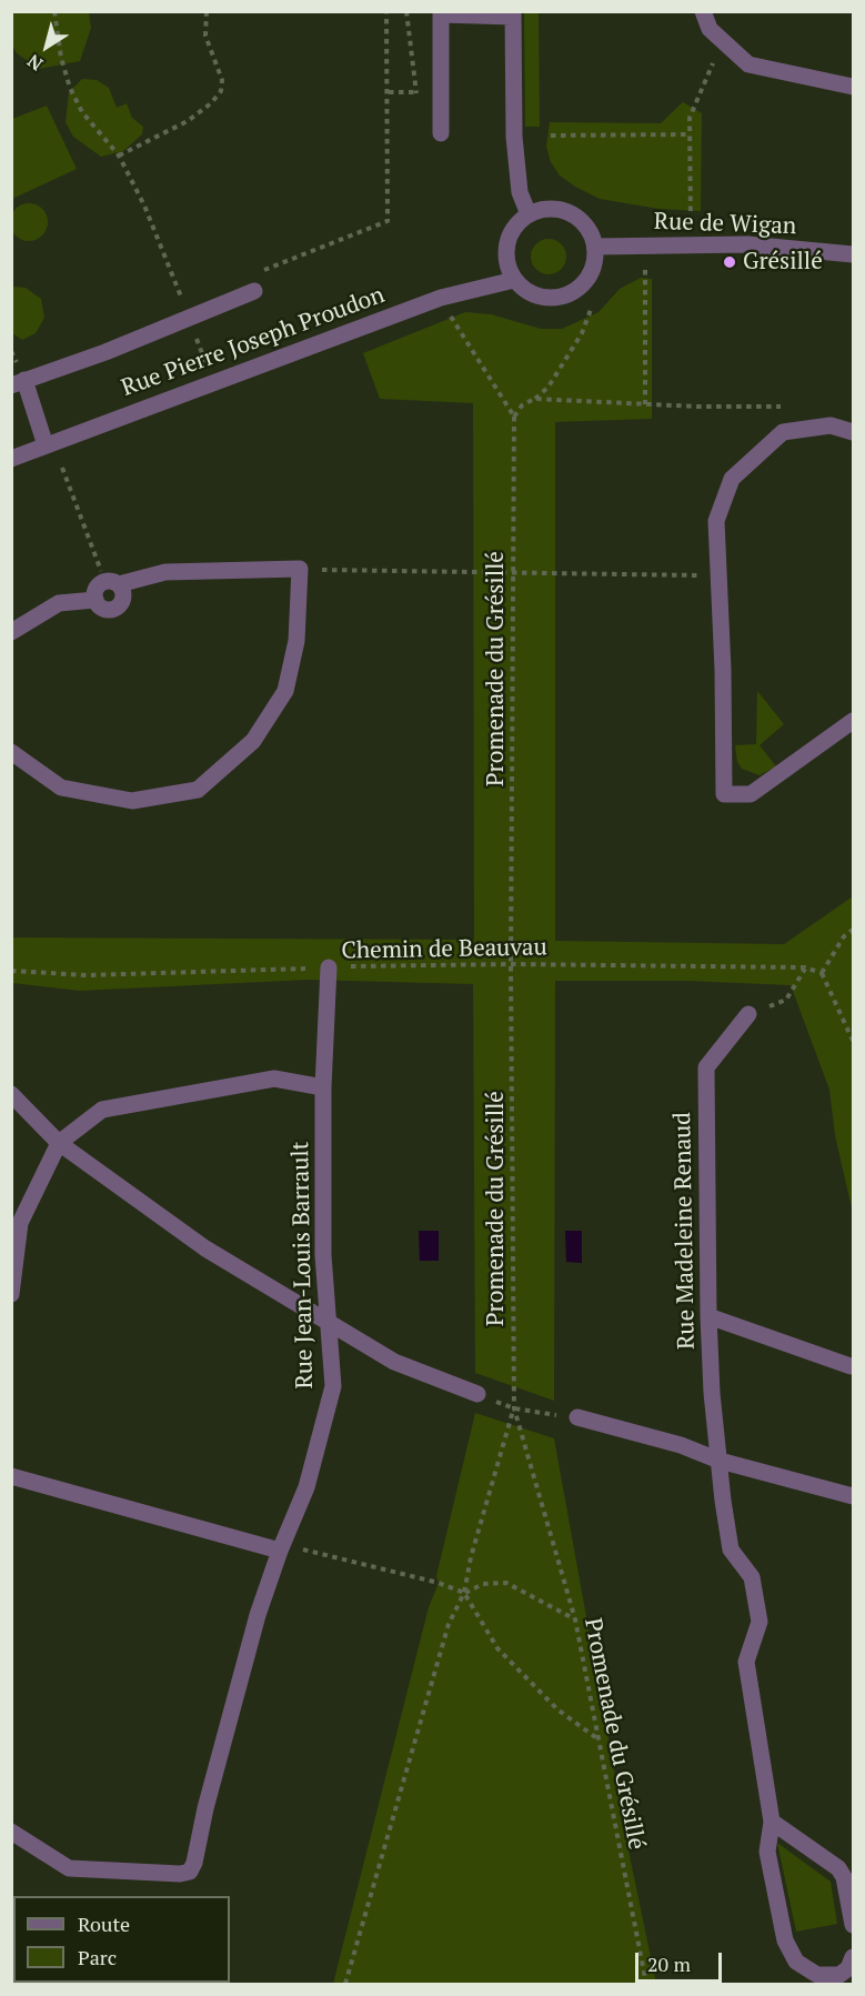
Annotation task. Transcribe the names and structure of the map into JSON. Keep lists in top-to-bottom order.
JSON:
{
  "streets": {
    "street": [
      "Rue de Wigan",
      "Rue Pierre Joseph Proudon",
      "Rue Madeleine Renaud",
      "Rue Jean-Louis Barrault"
    ],
    "path": ["Promenade du Grésillé", "Chemin de Beauvau"]
  },
  "crossings": [
    ["Rue de Wigan", "Rue Pierre Joseph Proudon"],
    ["Promenade du Grésillé", "Chemin de Beauvau"],
    ["Chemin de Beauvau", "Rue Jean-Louis Barrault"]
  ],
  "places": ["Grésillé"],
  "legend": ["Route", "Parc"],
  "scale_bar": "20 m",
  "north": "bottom left"
}
